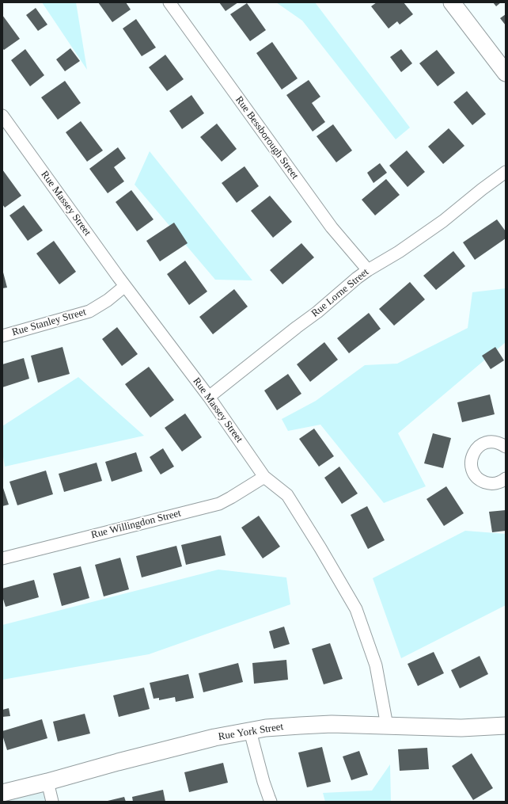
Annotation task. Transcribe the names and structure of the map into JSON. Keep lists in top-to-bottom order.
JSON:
{
  "streets": {
    "street": [
      "Rue Bessborough Street",
      "Rue Massey Street",
      "Rue Lorne Street",
      "Rue Stanley Street",
      "Rue Willingdon Street",
      "Rue York Street"
    ]
  },
  "crossings": [
    ["Rue Bessborough Street", "Rue Lorne Street"],
    ["Rue Massey Street", "Rue Lorne Street"],
    ["Rue Massey Street", "Rue Stanley Street"],
    ["Rue Massey Street", "Rue Willingdon Street"],
    ["Rue Massey Street", "Rue York Street"]
  ]
}
